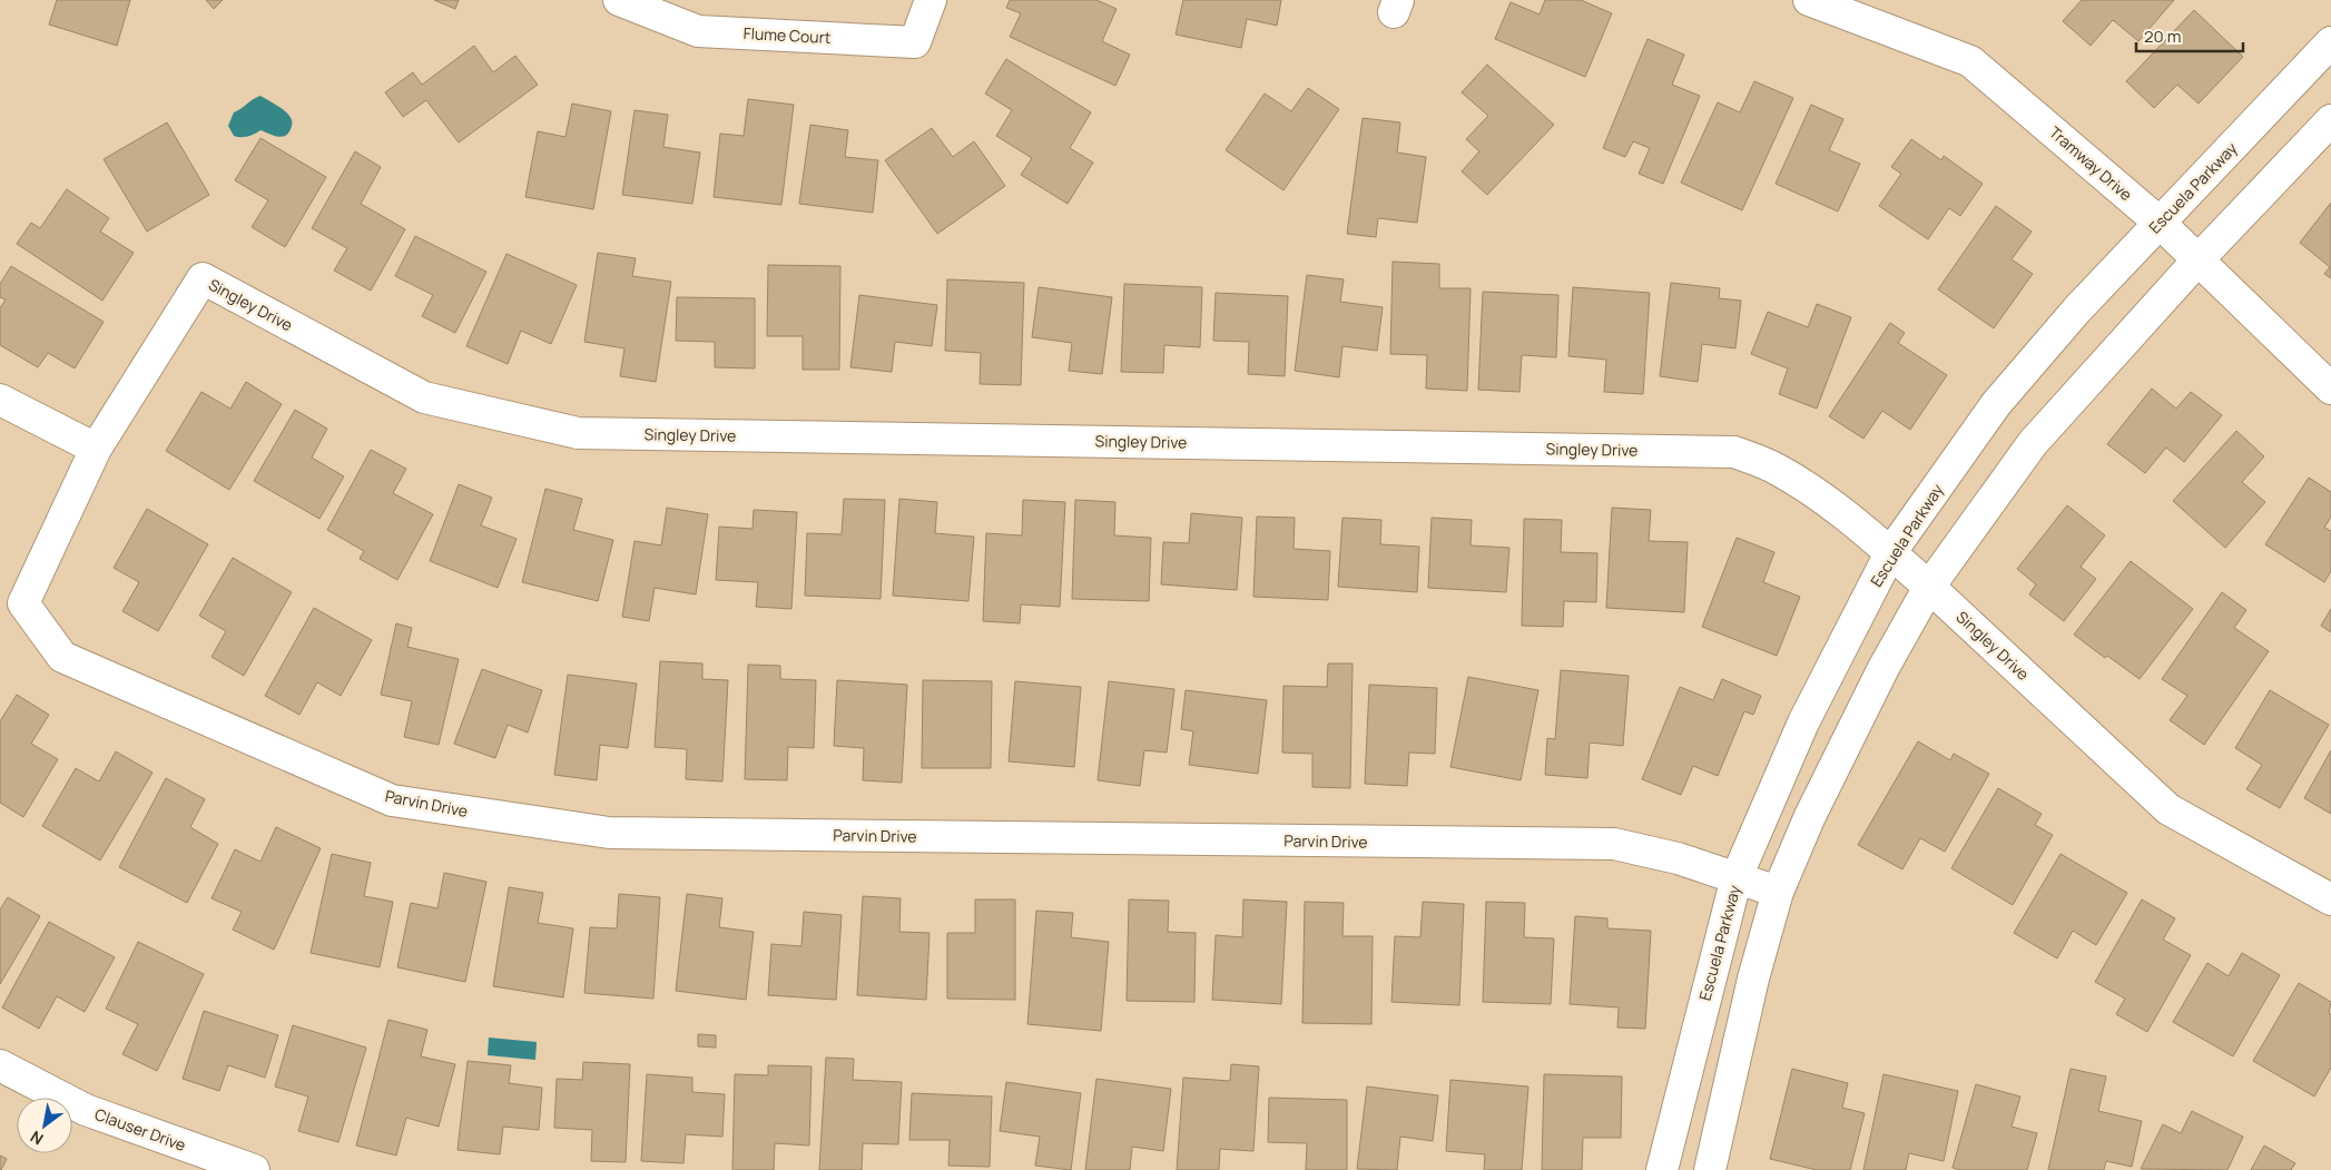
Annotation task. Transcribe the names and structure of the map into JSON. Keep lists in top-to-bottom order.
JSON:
{
  "streets": {
    "street": [
      "Flume Court",
      "Tramway Drive",
      "Escuela Parkway",
      "Singley Drive",
      "Parvin Drive",
      "Clauser Drive"
    ]
  },
  "crossings": [
    ["Tramway Drive", "Escuela Parkway"],
    ["Escuela Parkway", "Singley Drive"],
    ["Escuela Parkway", "Parvin Drive"],
    ["Singley Drive", "Parvin Drive"]
  ],
  "scale_bar": "20 m",
  "north": "bottom left"
}
